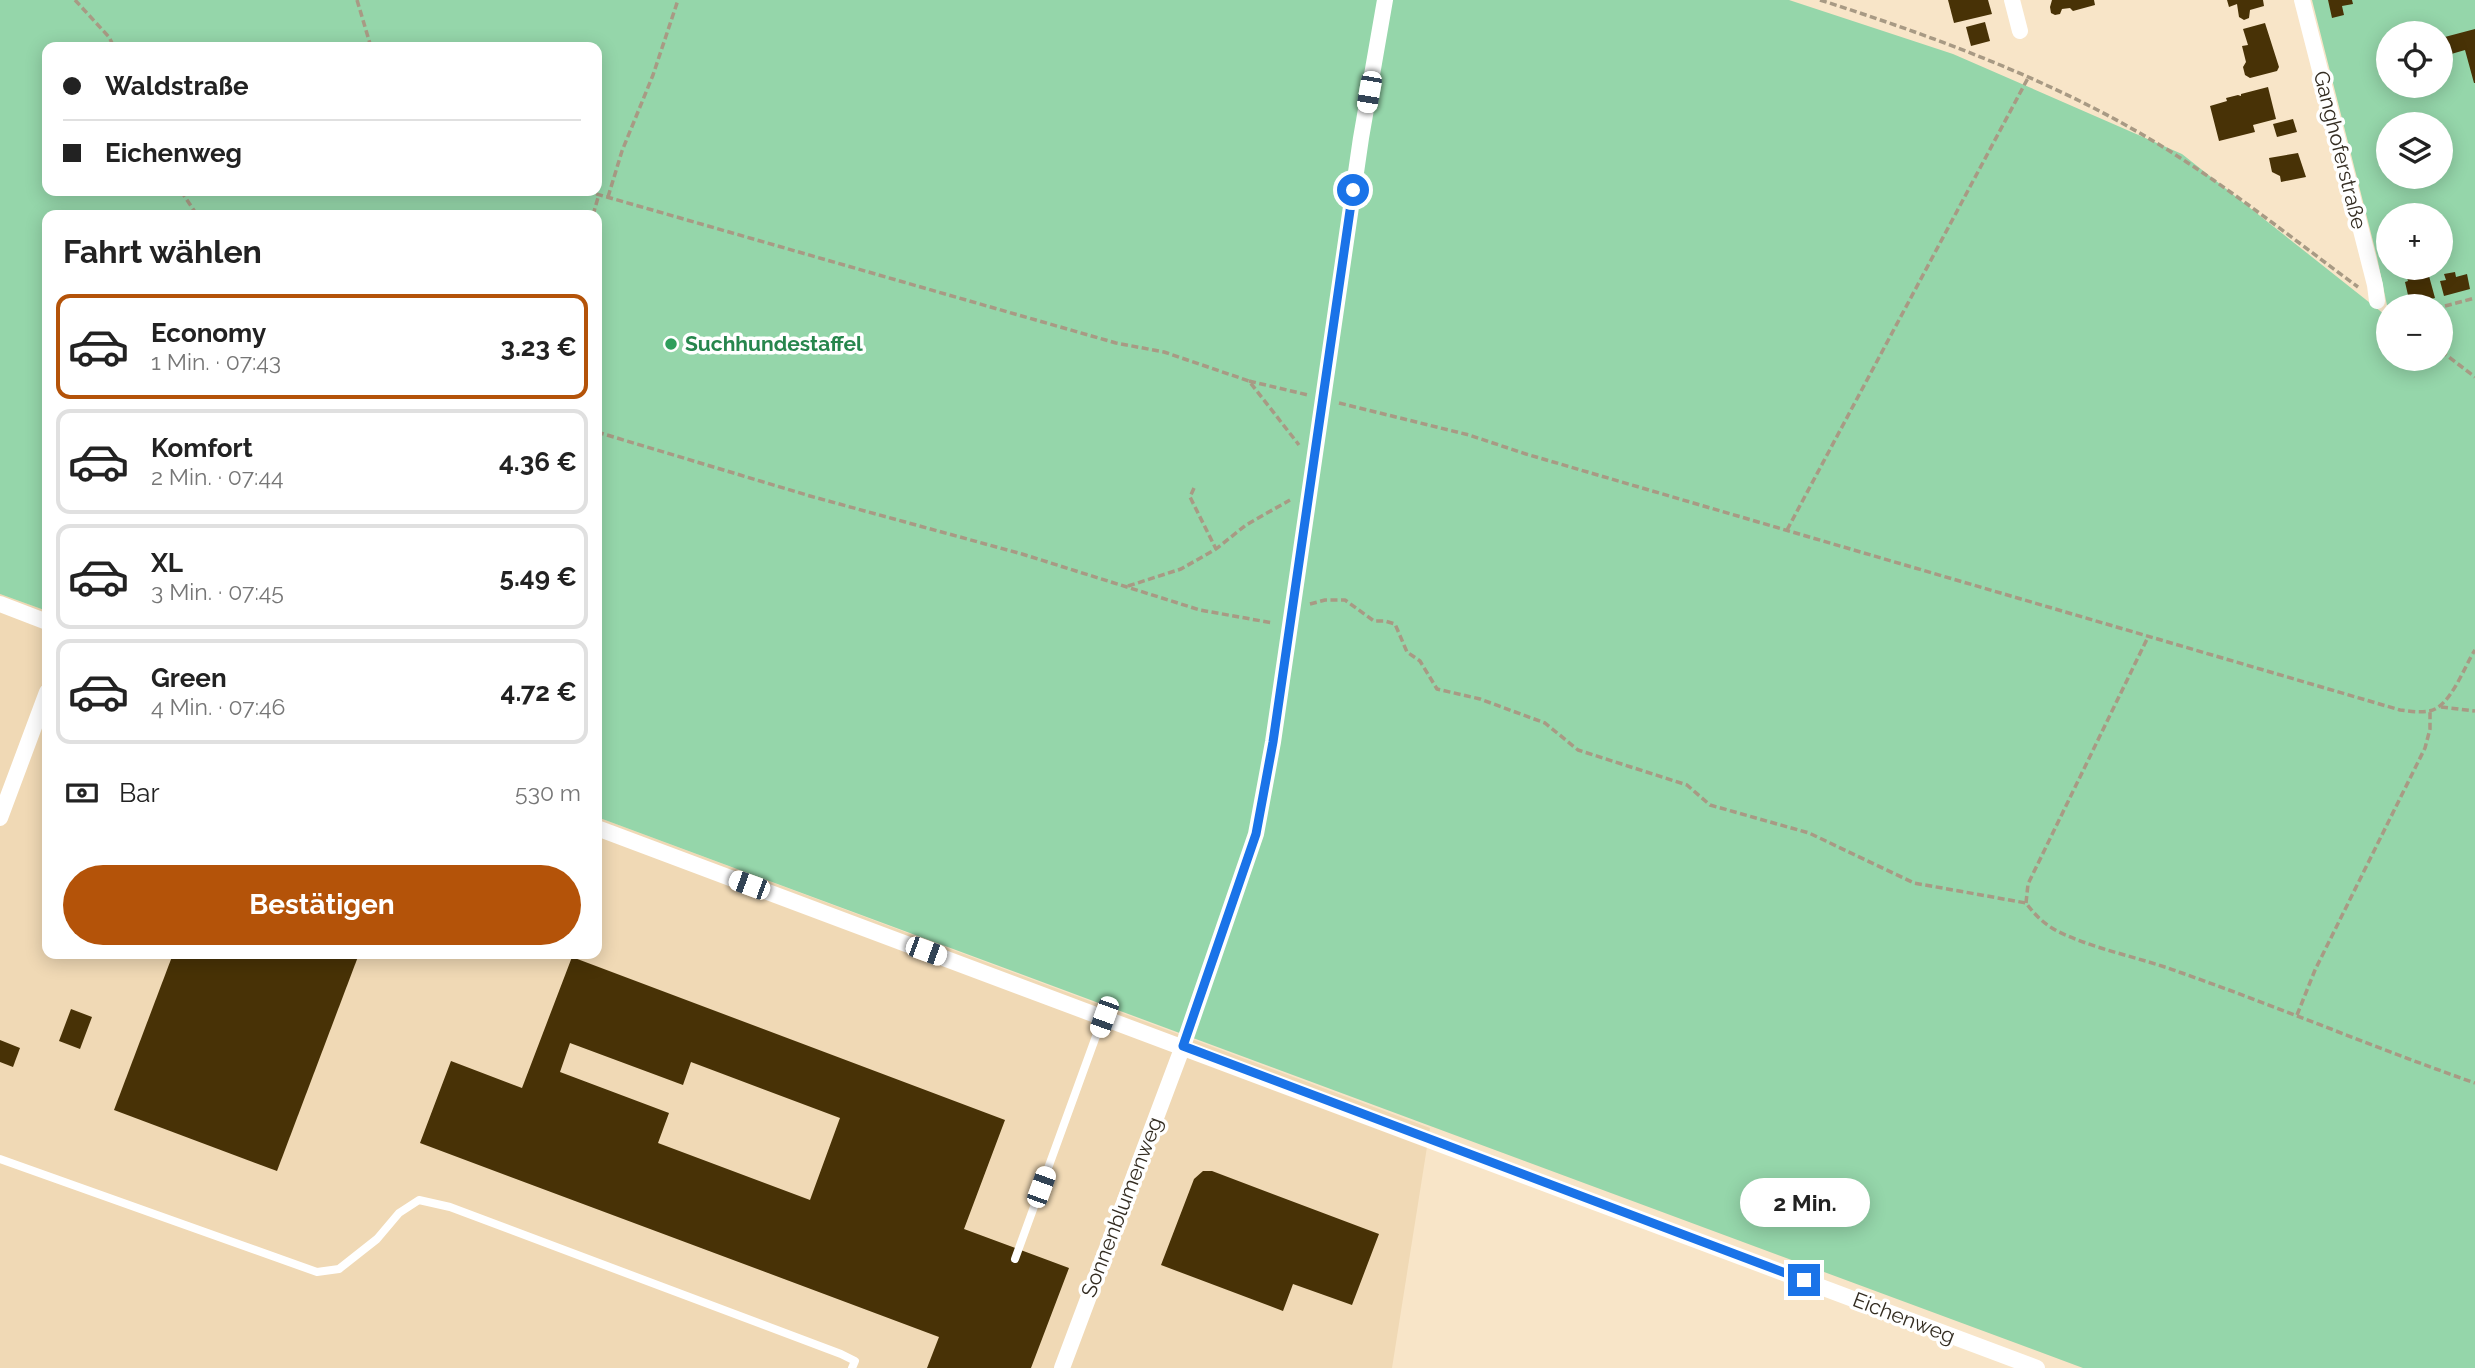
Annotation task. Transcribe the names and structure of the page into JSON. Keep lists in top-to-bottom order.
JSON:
{
  "streets": {
    "street": ["Ganghoferstraße", "Sonnenblumenweg", "Eichenweg"]
  },
  "crossings": [
    ["Sonnenblumenweg", "Eichenweg"]
  ],
  "places": ["Suchhundestaffel"],
  "page": {
    "map_buttons": ["+", "−"],
    "banner": ["Waldstraße", "Eichenweg"],
    "heading": "Fahrt wählen",
    "list": [
      {
        "name": "Economy",
        "note": "1 Min. · 07:43",
        "value": "3.23 €"
      },
      {
        "name": "Komfort",
        "note": "2 Min. · 07:44",
        "value": "4.36 €"
      },
      {
        "name": "XL",
        "note": "3 Min. · 07:45",
        "value": "5.49 €"
      },
      {
        "name": "Green",
        "note": "4 Min. · 07:46",
        "value": "4.72 €"
      }
    ],
    "pay": ["Bar", "530 m"],
    "buttons": "Bestätigen",
    "bubble": "2 Min."
  }
}
